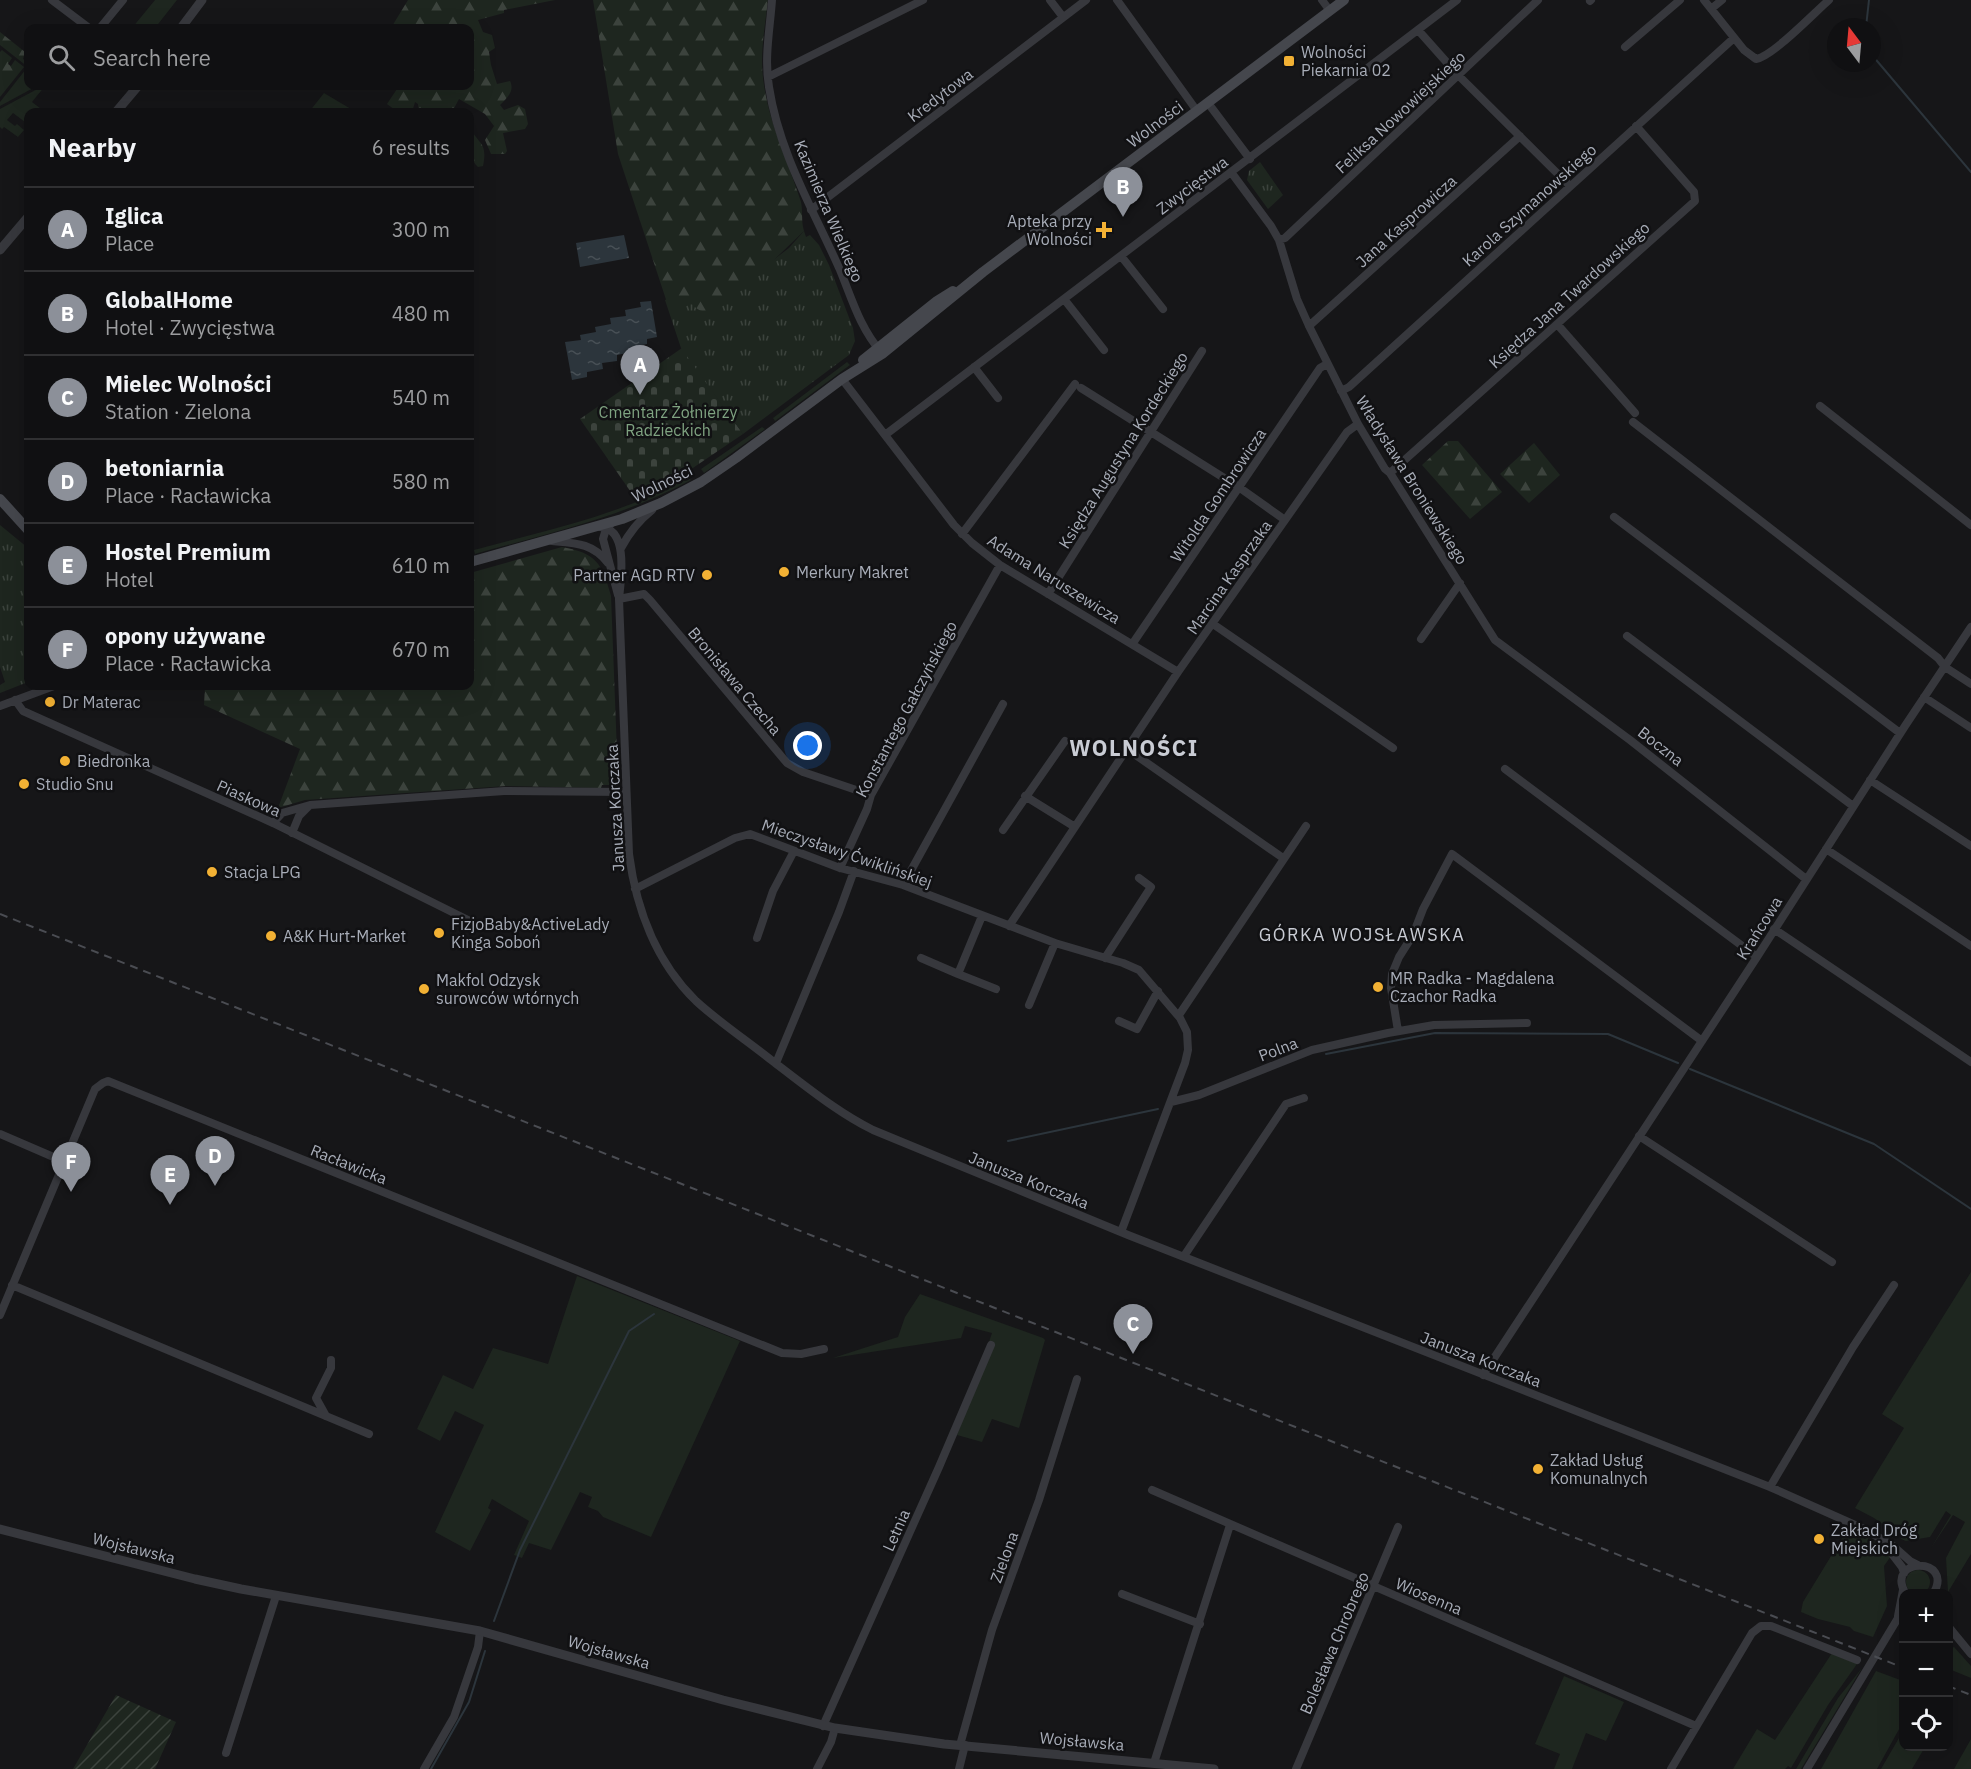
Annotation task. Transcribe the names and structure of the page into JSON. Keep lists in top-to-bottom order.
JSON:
{
  "streets": {
    "main road": ["Wolności"],
    "street": [
      "Kredytowa",
      "Feliksa Nowowiejskiego",
      "Zwycięstwa",
      "Karola Szymanowskiego",
      "Kazimierza Wielkiego",
      "Jana Kasprowicza",
      "Księdza Jana Twardowskiego",
      "Księdza Augustyna Kordeckiego",
      "Władysława Broniewskiego",
      "Witolda Gombrowicza",
      "Marcina Kasprzaka",
      "Adama Naruszewicza",
      "Bronisława Czecha",
      "Konstantego Gałczyńskiego",
      "Boczna",
      "Piaskowa",
      "Janusza Korczaka",
      "Mieczysławy Ćwiklińskiej",
      "Krańcowa",
      "Polna",
      "Racławicka",
      "Letnia",
      "Wojsławska",
      "Zielona",
      "Wiosenna",
      "Bolesława Chrobrego"
    ]
  },
  "crossings": [
    ["Kredytowa", "Kazimierza Wielkiego"],
    ["Feliksa Nowowiejskiego", "Władysława Broniewskiego"],
    ["Wolności", "Kazimierza Wielkiego"],
    ["Wolności", "Adama Naruszewicza"],
    ["Zwycięstwa", "Władysława Broniewskiego"],
    ["Zwycięstwa", "Adama Naruszewicza"],
    ["Karola Szymanowskiego", "Księdza Jana Twardowskiego"],
    ["Karola Szymanowskiego", "Władysława Broniewskiego"],
    ["Jana Kasprowicza", "Władysława Broniewskiego"],
    ["Księdza Jana Twardowskiego", "Władysława Broniewskiego"],
    ["Księdza Augustyna Kordeckiego", "Adama Naruszewicza"],
    ["Władysława Broniewskiego", "Witolda Gombrowicza"],
    ["Władysława Broniewskiego", "Marcina Kasprzaka"],
    ["Władysława Broniewskiego", "Boczna"],
    ["Witolda Gombrowicza", "Adama Naruszewicza"],
    ["Marcina Kasprzaka", "Adama Naruszewicza"],
    ["Marcina Kasprzaka", "Mieczysławy Ćwiklińskiej"],
    ["Adama Naruszewicza", "Konstantego Gałczyńskiego"],
    ["Bronisława Czecha", "Konstantego Gałczyńskiego"],
    ["Bronisława Czecha", "Janusza Korczaka"],
    ["Konstantego Gałczyńskiego", "Mieczysławy Ćwiklińskiej"],
    ["Boczna", "Krańcowa"],
    ["Janusza Korczaka", "Mieczysławy Ćwiklińskiej"],
    ["Janusza Korczaka", "Krańcowa"],
    ["Mieczysławy Ćwiklińskiej", "Polna"],
    ["Letnia", "Wojsławska"],
    ["Wojsławska", "Zielona"],
    ["Wiosenna", "Bolesława Chrobrego"]
  ],
  "districts": ["WOLNOŚCI", "GÓRKA WOJSŁAWSKA"],
  "parks": ["Cmentarz Żołnierzy Radzieckich"],
  "places": {
    "transit": ["Wolności Piekarnia 02"],
    "health": ["Apteka przy Wolności"],
    "other": [
      "Merkury Makret",
      "Partner AGD RTV",
      "Dr Materac",
      "Biedronka",
      "Studio Snu",
      "Stacja LPG",
      "FizjoBaby&ActiveLady Kinga Soboń",
      "A&K Hurt-Market",
      "MR Radka - Magdalena Czachor Radka",
      "Makfol Odzysk surowców wtórnych",
      "Zakład Usług Komunalnych",
      "Zakład Dróg Miejskich"
    ]
  },
  "north": "top",
  "page": {
    "search": "Search here",
    "heading": ["Nearby", "6 results"],
    "pins": [
      "B",
      "A",
      "D",
      "F",
      "E",
      "C"
    ],
    "list": [
      {
        "mark": "A",
        "name": "Iglica",
        "note": "Place",
        "value": "300 m"
      },
      {
        "mark": "B",
        "name": "GlobalHome",
        "note": "Hotel · Zwycięstwa",
        "value": "480 m"
      },
      {
        "mark": "C",
        "name": "Mielec Wolności",
        "note": "Station · Zielona",
        "value": "540 m"
      },
      {
        "mark": "D",
        "name": "betoniarnia",
        "note": "Place · Racławicka",
        "value": "580 m"
      },
      {
        "mark": "E",
        "name": "Hostel Premium",
        "note": "Hotel",
        "value": "610 m"
      },
      {
        "mark": "F",
        "name": "opony używane",
        "note": "Place · Racławicka",
        "value": "670 m"
      }
    ],
    "map_buttons": ["+", "−"]
  }
}
